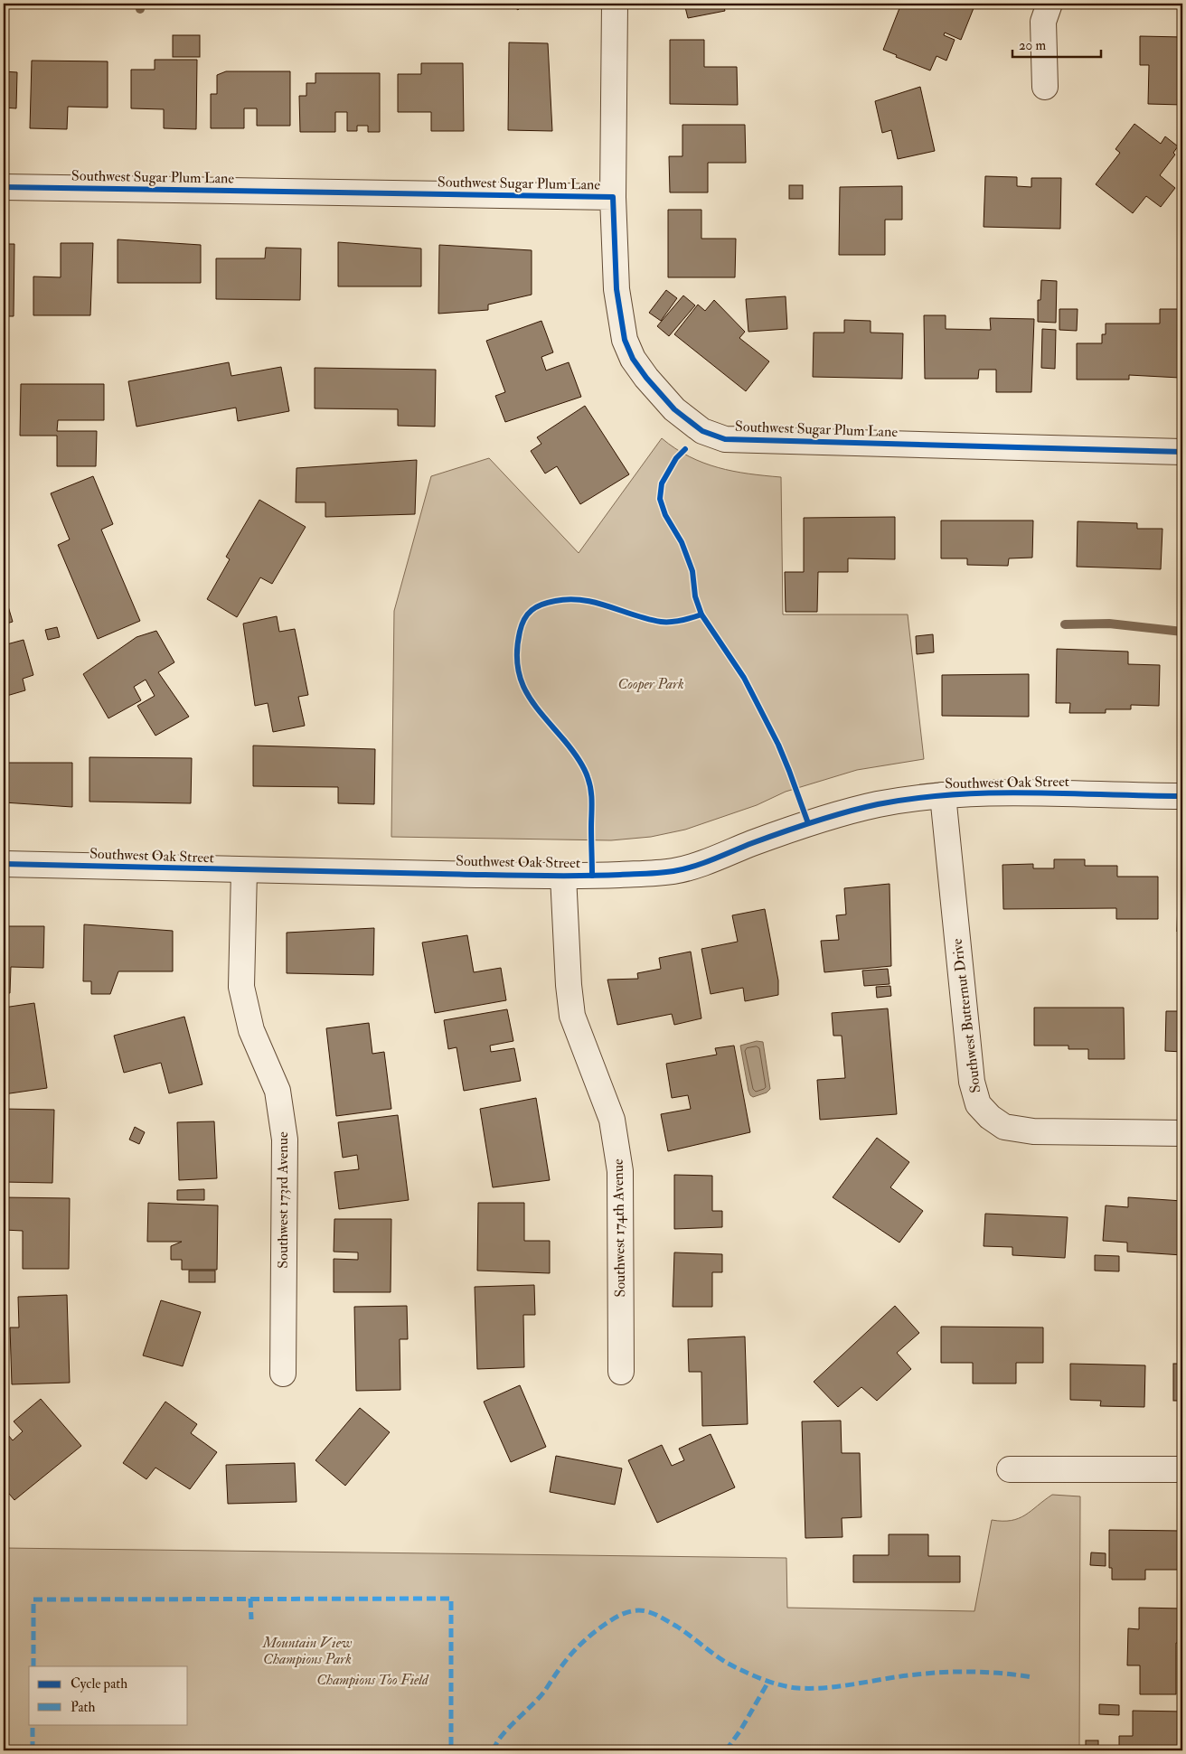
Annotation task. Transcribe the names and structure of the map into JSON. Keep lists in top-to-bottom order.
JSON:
{
  "streets": {
    "street": [
      "Southwest Sugar Plum Lane",
      "Southwest Oak Street",
      "Southwest Butternut Drive",
      "Southwest 173rd Avenue",
      "Southwest 174th Avenue"
    ]
  },
  "crossings": [
    ["Southwest Oak Street", "Southwest Butternut Drive"],
    ["Southwest Oak Street", "Southwest 173rd Avenue"],
    ["Southwest Oak Street", "Southwest 174th Avenue"]
  ],
  "parks": ["Cooper Park", "Mountain View Champions Park", "Champions Too Field"],
  "legend": ["Cycle path", "Path"],
  "scale_bar": "20 m"
}
